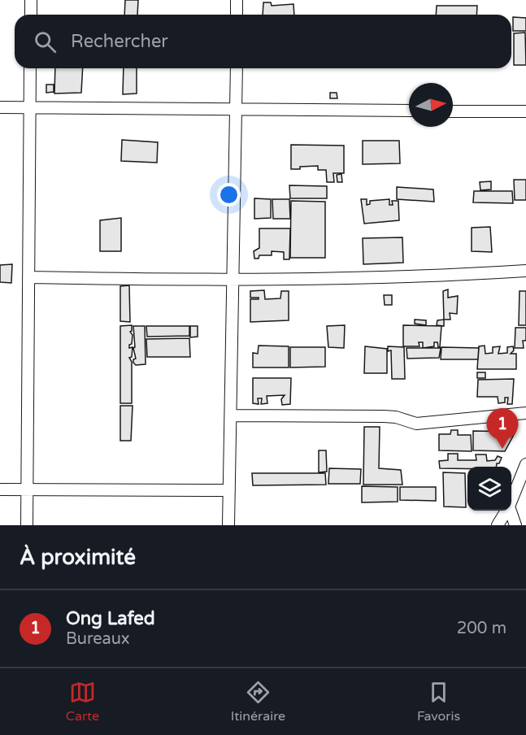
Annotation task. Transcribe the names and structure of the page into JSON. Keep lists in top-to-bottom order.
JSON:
{
  "north": "right",
  "page": {
    "search": "Rechercher",
    "pins": "1",
    "heading": "À proximité",
    "list": [
      {
        "mark": "1",
        "name": "Ong Lafed",
        "note": "Bureaux",
        "value": "200 m"
      }
    ],
    "nav": ["Carte", "Itinéraire", "Favoris"]
  }
}
